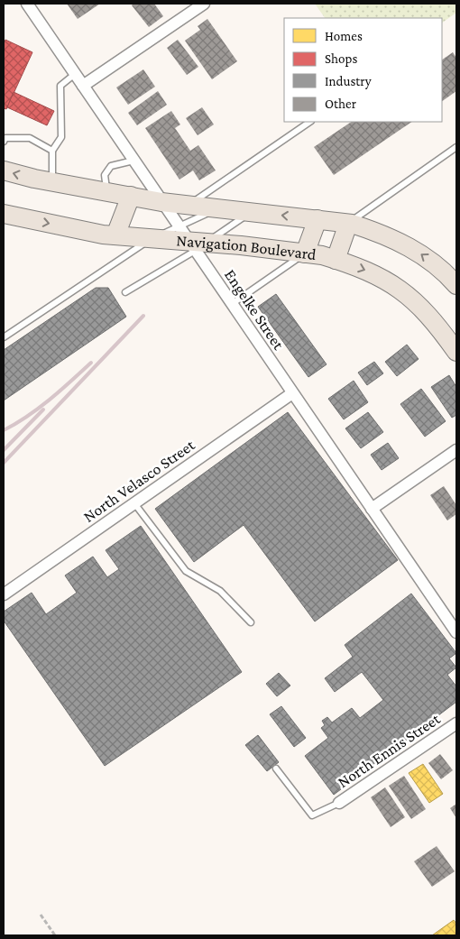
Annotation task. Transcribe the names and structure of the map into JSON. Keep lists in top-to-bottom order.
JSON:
{
  "streets": {
    "main road": ["Navigation Boulevard"],
    "street": ["Engelke Street", "North Velasco Street", "North Ennis Street"]
  },
  "crossings": [
    ["Navigation Boulevard", "Engelke Street"],
    ["Engelke Street", "North Velasco Street"]
  ],
  "legend": [
    "Homes",
    "Shops",
    "Industry",
    "Other"
  ]
}
